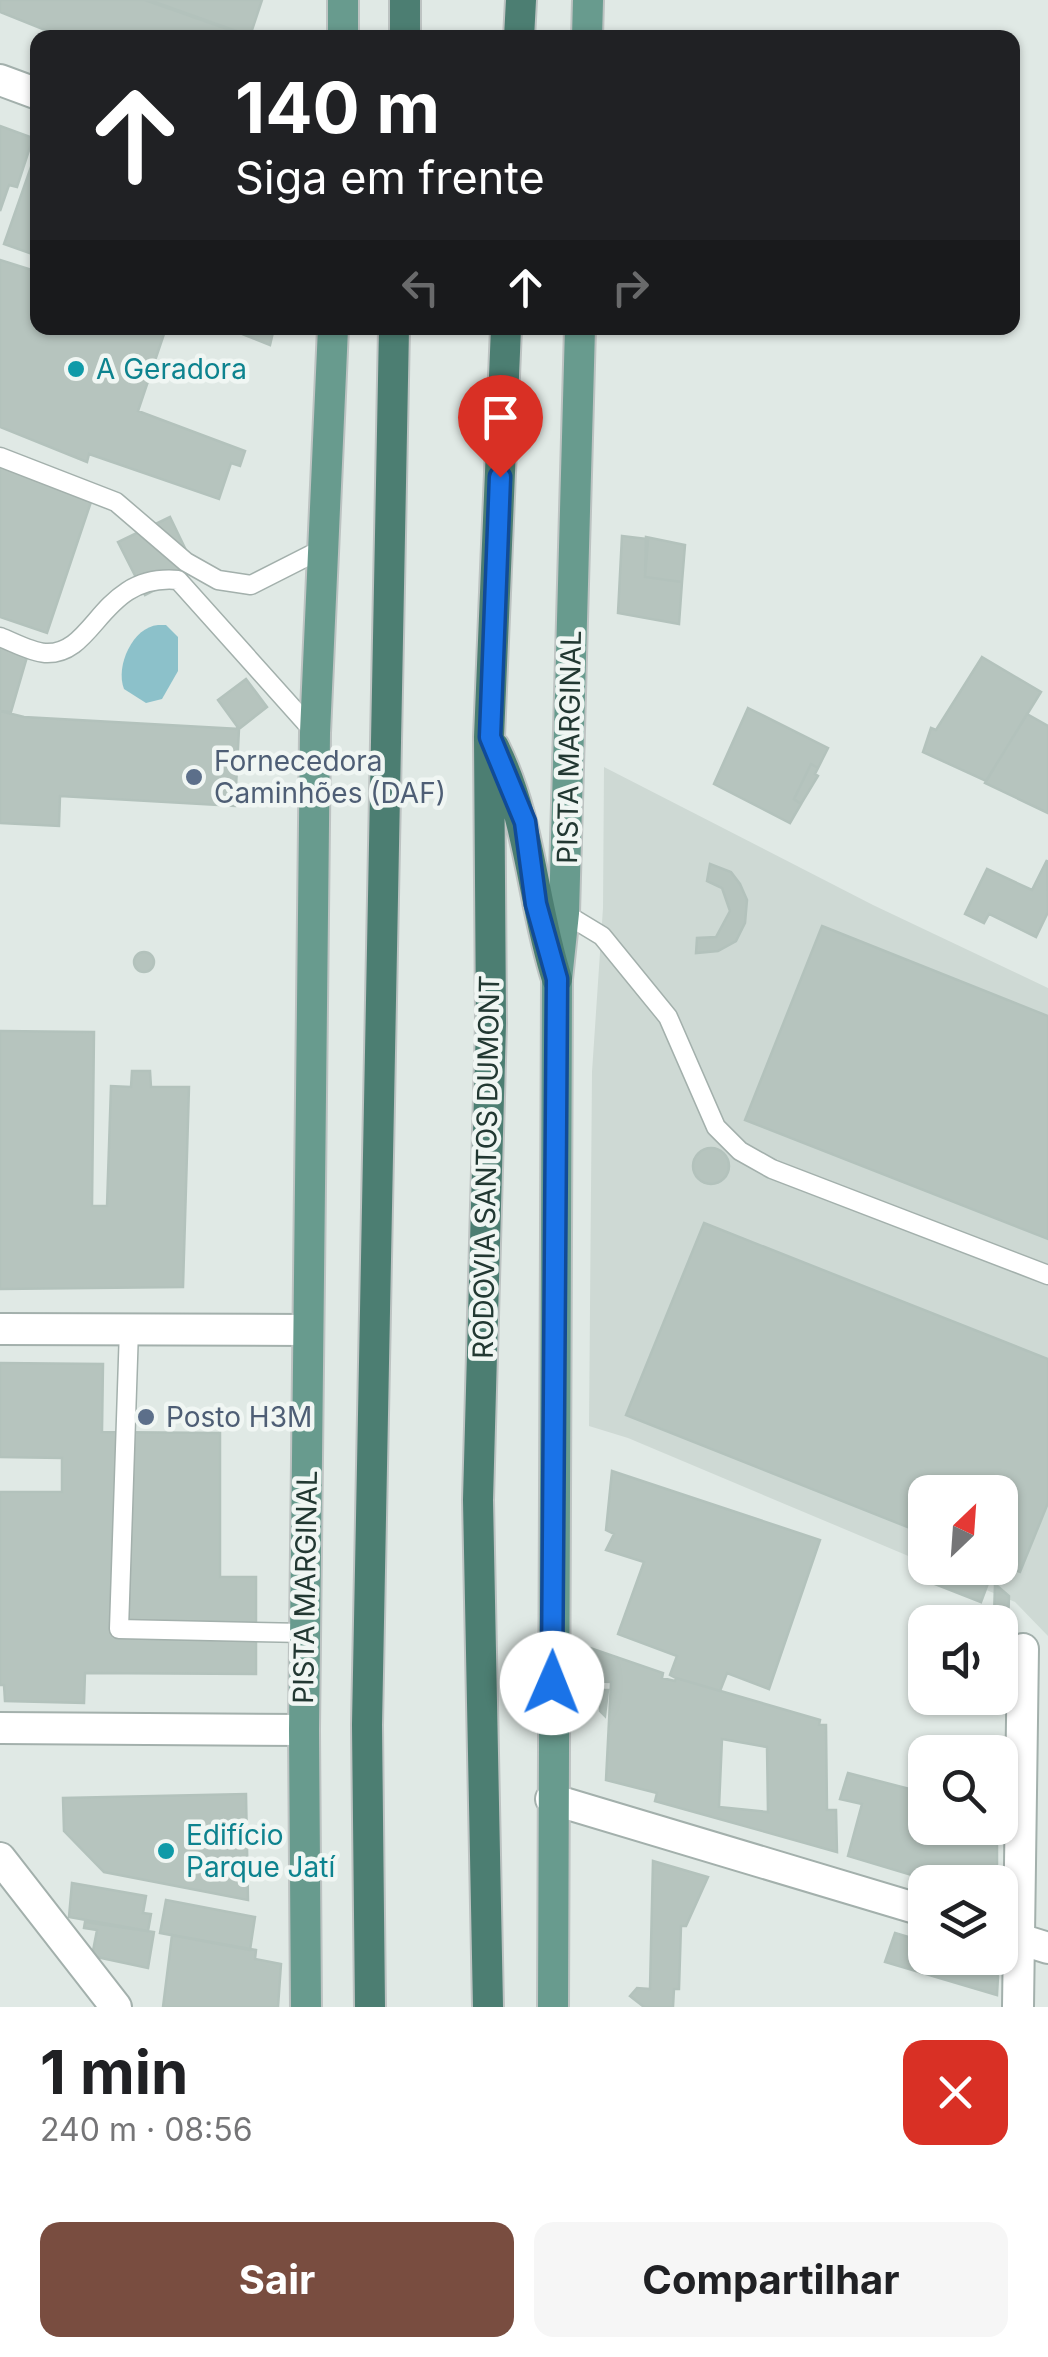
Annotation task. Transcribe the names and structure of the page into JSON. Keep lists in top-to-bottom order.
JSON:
{
  "streets": {
    "highway": ["RODOVIA SANTOS DUMONT"],
    "main road": ["PISTA MARGINAL"]
  },
  "places": [
    "A Geradora",
    "Fornecedora Caminhões (DAF)",
    "Posto H3M",
    "Edifício Parque Jatí"
  ],
  "north": "top right",
  "page": {
    "turn": ["140 m", "Siga em frente"],
    "heading": ["1 min", "240 m · 08:56"],
    "buttons": ["Sair", "Compartilhar"]
  }
}
